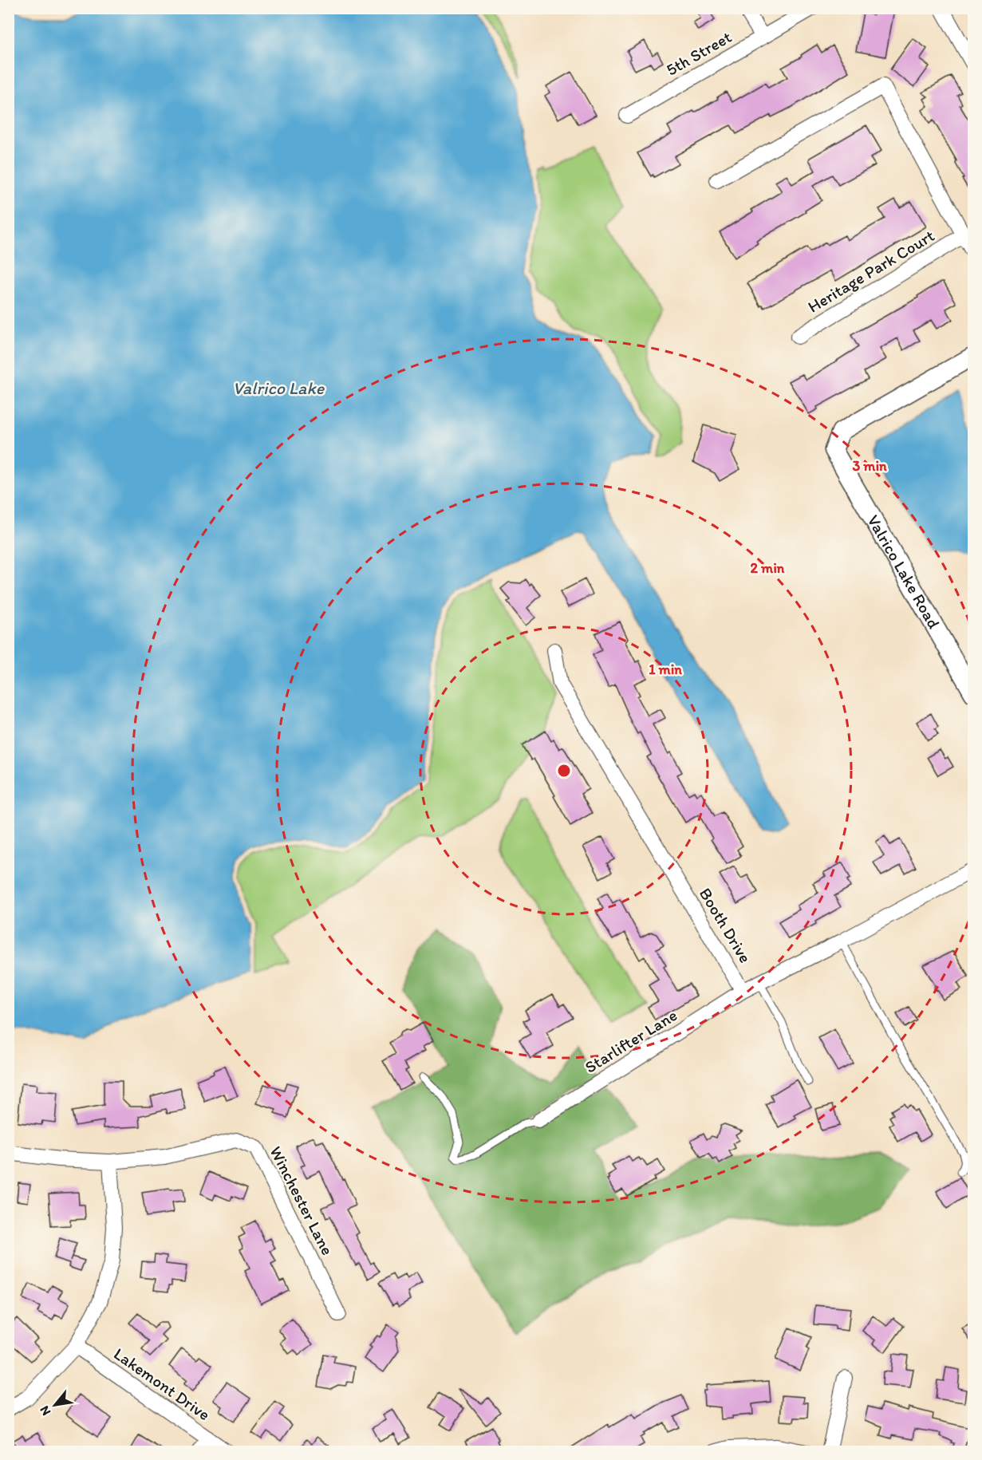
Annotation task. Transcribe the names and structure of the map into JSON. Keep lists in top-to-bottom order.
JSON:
{
  "streets": {
    "street": [
      "5th Street",
      "Heritage Park Court",
      "Valrico Lake Road",
      "Booth Drive",
      "Starlifter Lane",
      "Winchester Lane",
      "Lakemont Drive"
    ]
  },
  "crossings": [
    ["Booth Drive", "Starlifter Lane"]
  ],
  "water": ["Valrico Lake"],
  "north": "bottom left",
  "rings": ["3 min", "2 min", "1 min"]
}
